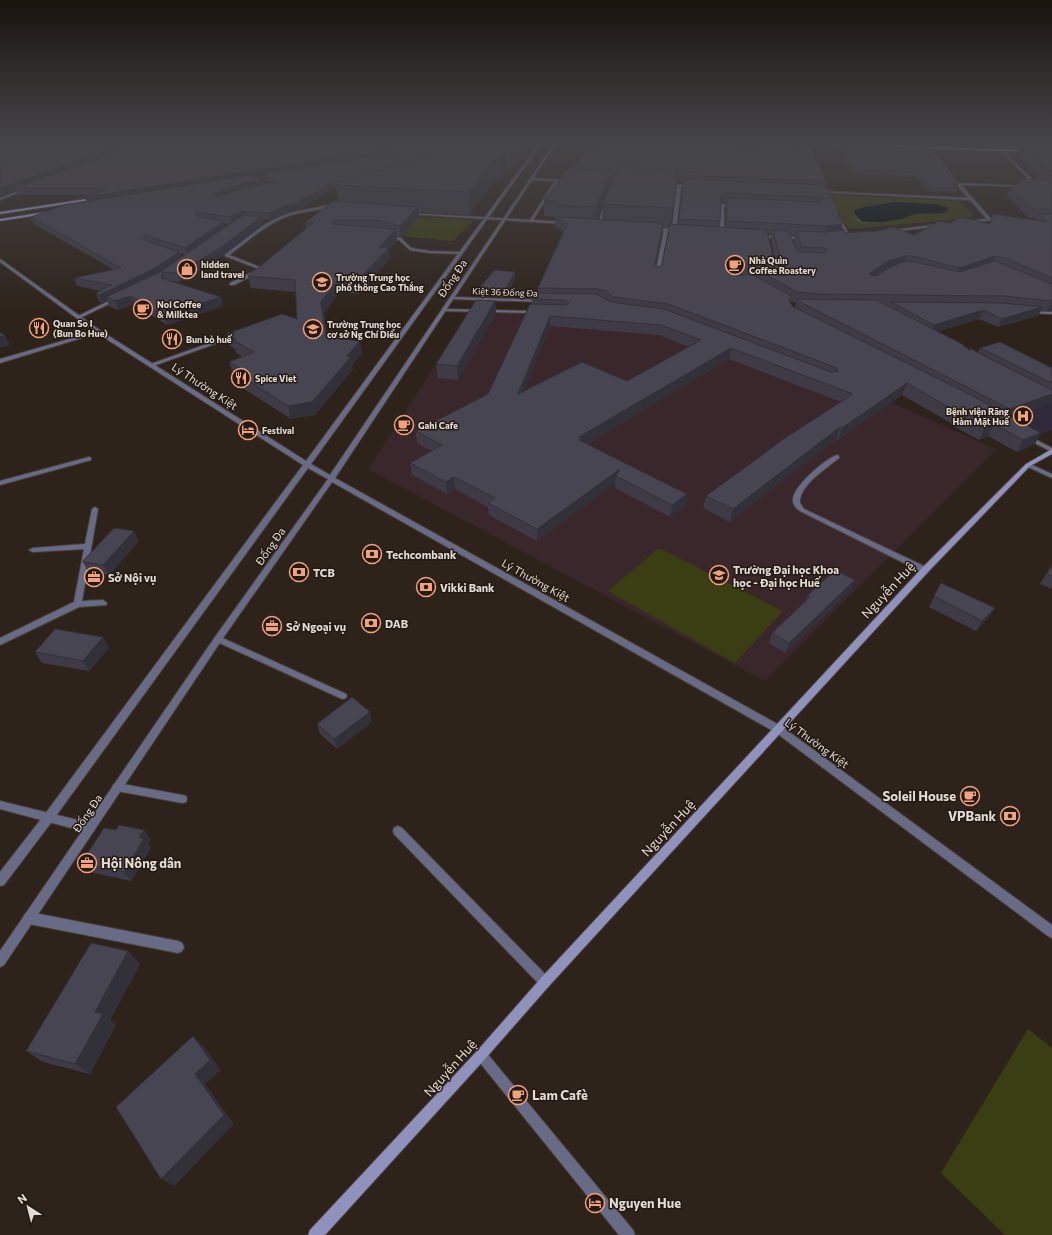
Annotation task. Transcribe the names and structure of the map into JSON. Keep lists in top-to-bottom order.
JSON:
{
  "streets": {
    "main road": ["Nguyễn Huệ"],
    "street": ["Đống Đa", "Kiệt 36 Đống Đa", "Lý Thường Kiệt"]
  },
  "crossings": [
    ["Đống Đa", "Kiệt 36 Đống Đa"],
    ["Đống Đa", "Lý Thường Kiệt"],
    ["Lý Thường Kiệt", "Nguyễn Huệ"]
  ],
  "places": {
    "cafe": [
      "Nhà Quìn Coffee Roastery",
      "Noi Coffee & Milktea",
      "Gahi Cafe",
      "Soleil House",
      "Lam Cafè"
    ],
    "shop": ["hidden land travel"],
    "school or university": ["Trường Trung học phổ thông Cao Thắng", "Trường Trung học cơ sở Ng Chí Diểu", "Trường Đại học Khoa học - Đại học Huế"],
    "restaurant": ["Quan So I (Bun Bo Hue)", "Bun bò huế", "Spice Viet"],
    "hospital": ["Bệnh viện Răng Hàm Mặt Huế"],
    "hotel": ["Festival", "Nguyen Hue"],
    "bank": [
      "Techcombank",
      "TCB",
      "Vikki Bank",
      "DAB",
      "VPBank"
    ],
    "office": ["Sở Nội vụ", "Sở Ngoại vụ", "Hội Nông dân"]
  },
  "north": "top left"
}
